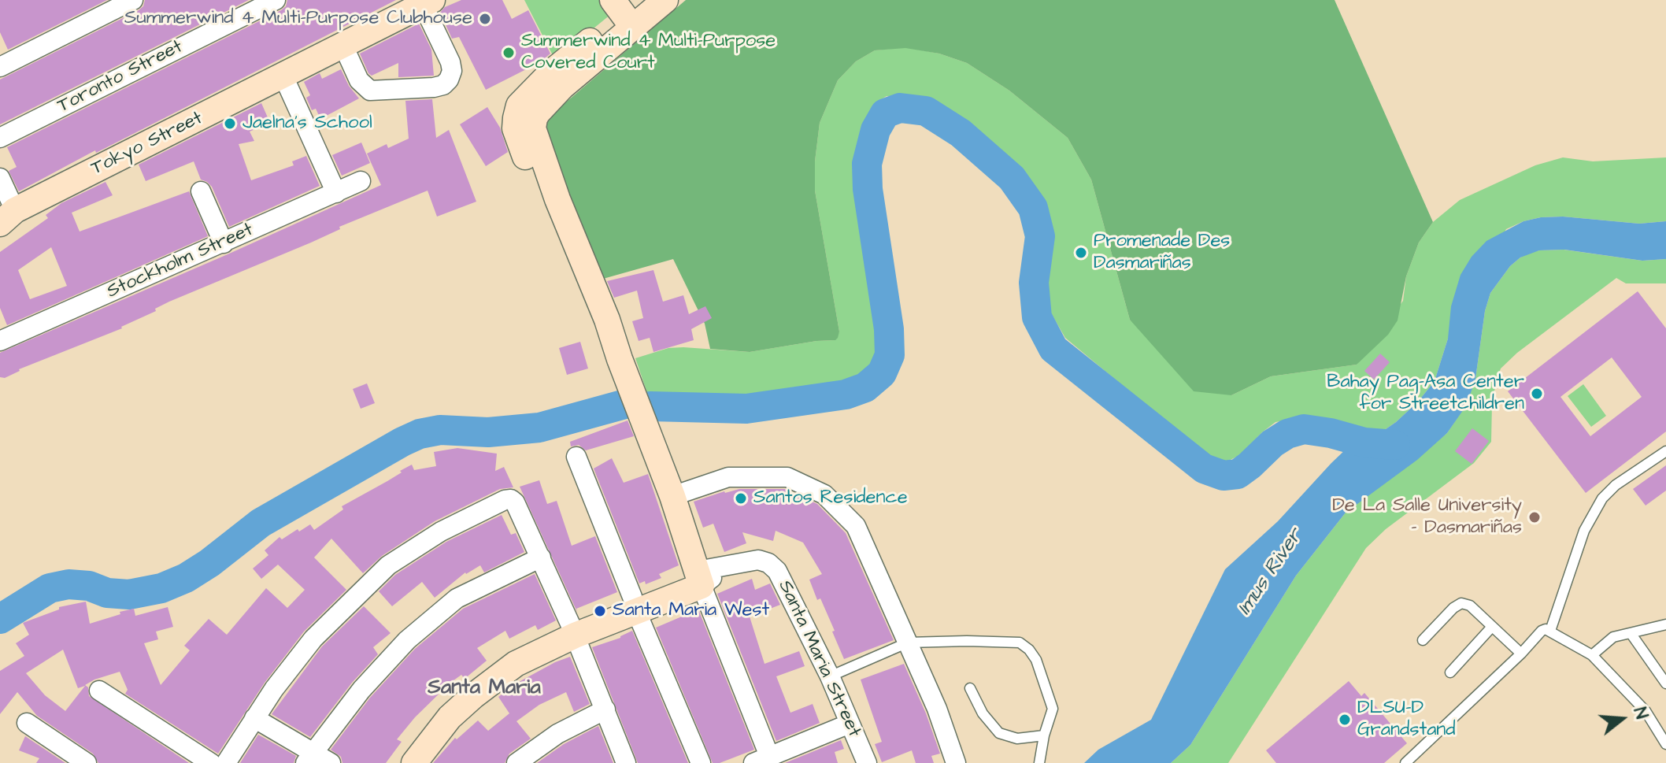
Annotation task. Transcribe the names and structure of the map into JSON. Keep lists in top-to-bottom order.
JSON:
{
  "streets": {
    "street": [
      "Toronto Street",
      "Tokyo Street",
      "Stockholm Street",
      "Santa Maria Street"
    ]
  },
  "districts": ["Santa Maria"],
  "water": ["Imus River"],
  "places": [
    "Summerwind 4 Multi-Purpose Clubhouse",
    "Summerwind 4 Multi-Purpose Covered Court",
    "Jaelna's School",
    "Promenade Des Dasmariñas",
    "Bahay Pag-Asa Center for Streetchildren",
    "Santos Residence",
    "De La Salle University - Dasmariñas",
    "Santa Maria West",
    "DLSU-D Grandstand"
  ],
  "north": "right"
}
